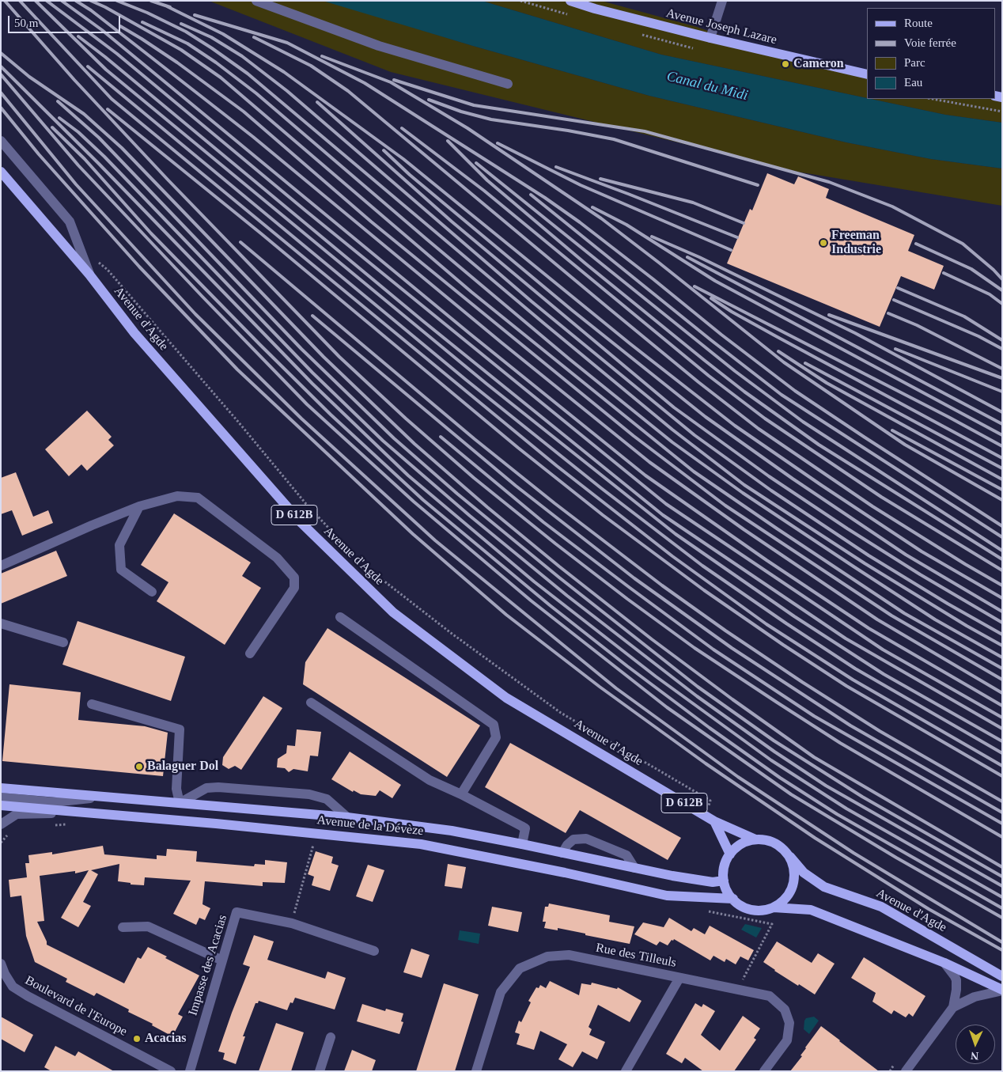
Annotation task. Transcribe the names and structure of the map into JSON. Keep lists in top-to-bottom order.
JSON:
{
  "streets": {
    "main road": [
      "Avenue Joseph Lazare",
      "Avenue d'Agde",
      "D 612B",
      "Avenue de la Dévèze"
    ],
    "street": ["Rue des Tilleuls", "Impasse des Acacias", "Boulevard de l'Europe"]
  },
  "crossings": [
    ["Avenue d'Agde", "D 612B"],
    ["Avenue d'Agde", "Avenue de la Dévèze"],
    ["D 612B", "Avenue de la Dévèze"]
  ],
  "water": ["Canal du Midi"],
  "places": [
    "Cameron",
    "Freeman Industrie",
    "Balaguer Dol",
    "Acacias"
  ],
  "legend": [
    "Route",
    "Voie ferrée",
    "Parc",
    "Eau"
  ],
  "scale_bar": "50 m",
  "north": "bottom"
}
